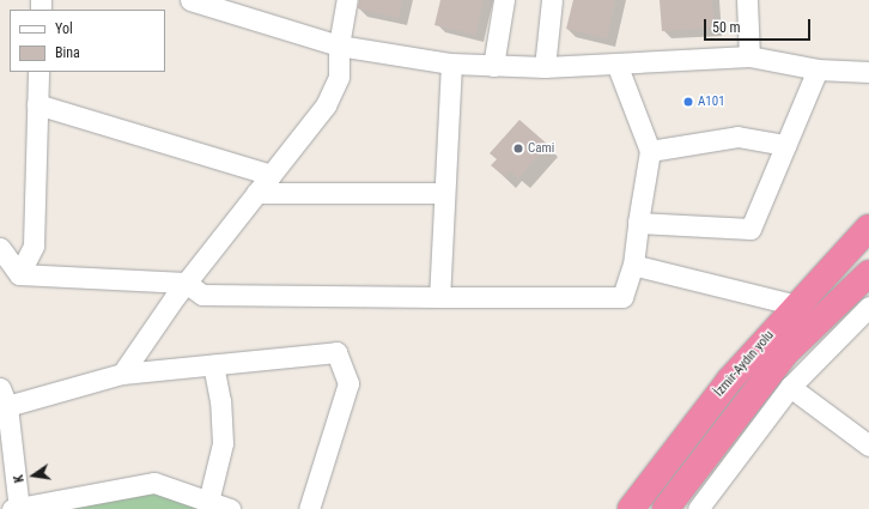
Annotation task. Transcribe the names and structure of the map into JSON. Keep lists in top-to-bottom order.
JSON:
{
  "streets": {
    "highway": ["İzmir-Aydın yolu"]
  },
  "places": ["A101", "Cami"],
  "legend": ["Yol", "Bina"],
  "scale_bar": "50 m",
  "north": "left"
}
